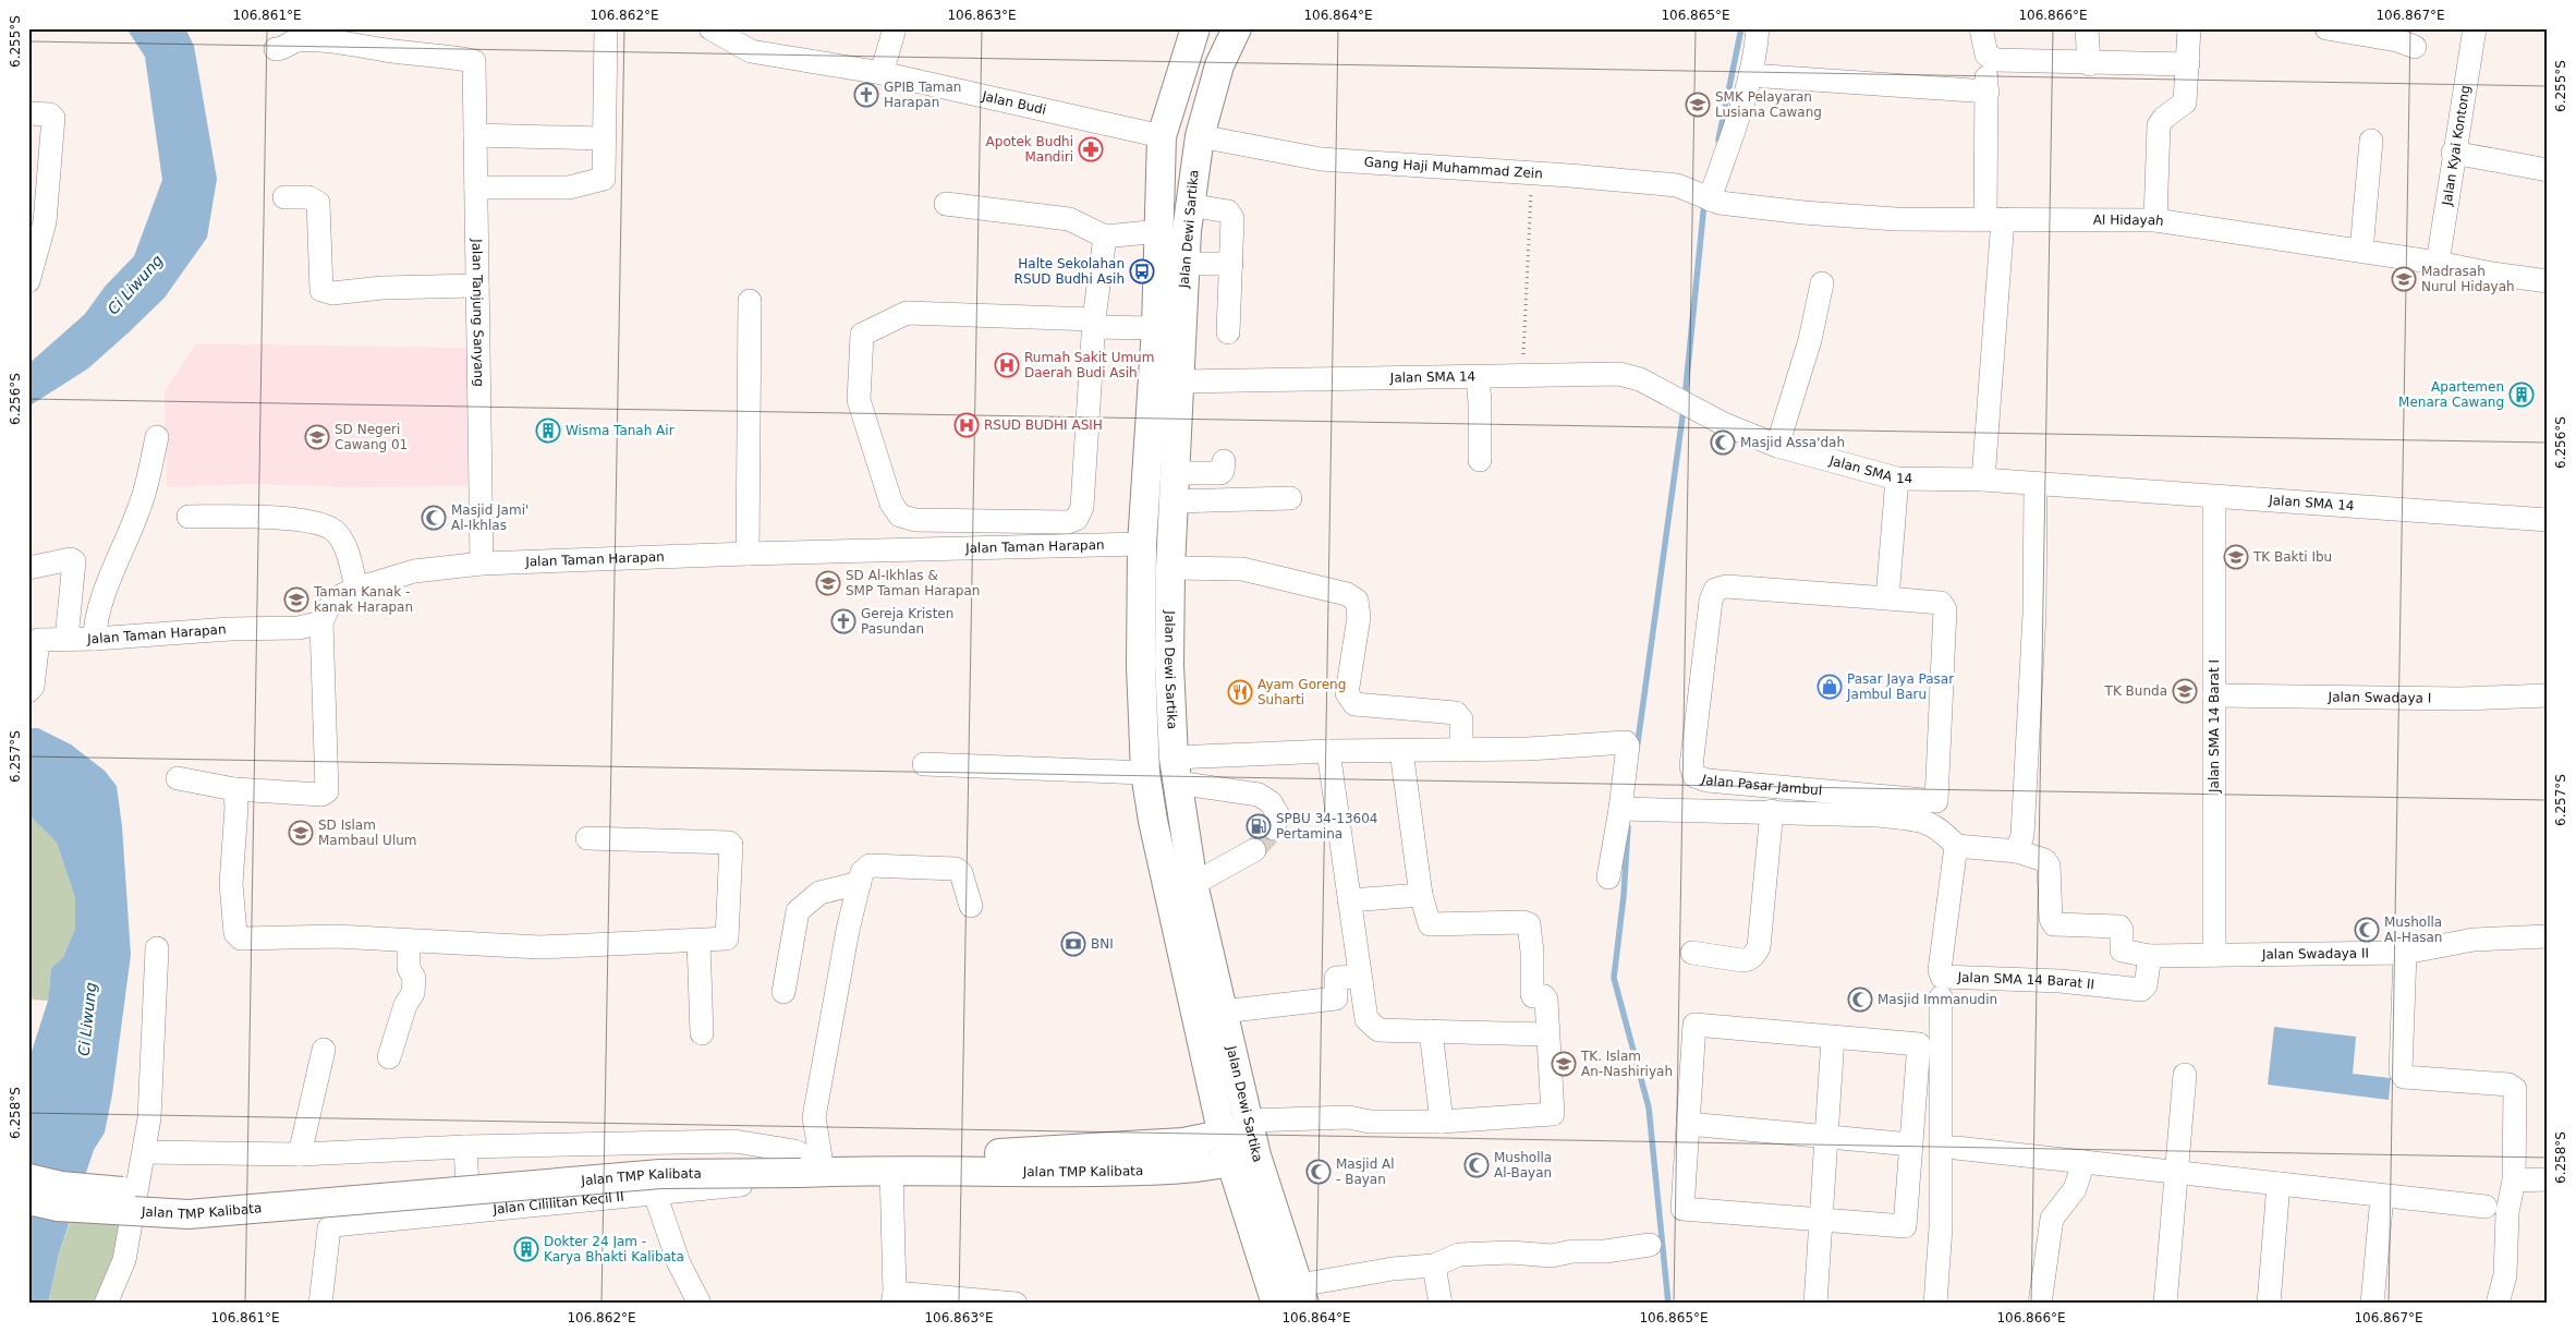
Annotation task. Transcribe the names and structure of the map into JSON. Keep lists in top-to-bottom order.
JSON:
{
  "streets": {
    "main road": ["Jalan Dewi Sartika", "Jalan TMP Kalibata"],
    "street": [
      "Jalan Budi",
      "Jalan Kyai Kontong",
      "Gang Haji Muhammad Zein",
      "Al Hidayah",
      "Jalan Tanjung Sanyang",
      "Jalan SMA 14",
      "Jalan Taman Harapan",
      "Jalan Swadaya I",
      "Jalan SMA 14 Barat I",
      "Jalan Pasar Jambul",
      "Jalan Swadaya II",
      "Jalan SMA 14 Barat II",
      "Jalan Cililitan Kecil II"
    ]
  },
  "crossings": [
    ["Jalan Budi", "Jalan Dewi Sartika"],
    ["Jalan Kyai Kontong", "Al Hidayah"],
    ["Gang Haji Muhammad Zein", "Al Hidayah"],
    ["Gang Haji Muhammad Zein", "Jalan Dewi Sartika"],
    ["Jalan Dewi Sartika", "Jalan SMA 14"],
    ["Jalan Dewi Sartika", "Jalan Taman Harapan"],
    ["Jalan Dewi Sartika", "Jalan TMP Kalibata"],
    ["Jalan Tanjung Sanyang", "Jalan Taman Harapan"],
    ["Jalan SMA 14", "Jalan SMA 14 Barat I"],
    ["Jalan Swadaya I", "Jalan SMA 14 Barat I"],
    ["Jalan SMA 14 Barat I", "Jalan Swadaya II"],
    ["Jalan TMP Kalibata", "Jalan Cililitan Kecil II"]
  ],
  "water": ["Ci Liwung"],
  "places": {
    "church": ["GPIB Taman Harapan", "Gereja Kristen Pasundan"],
    "school or university": [
      "SMK Pelayaran Lusiana Cawang",
      "Madrasah Nurul Hidayah",
      "SD Negeri Cawang 01",
      "TK Bakti Ibu",
      "SD Al-Ikhlas & SMP Taman Harapan",
      "Taman Kanak - kanak Harapan",
      "TK Bunda",
      "SD Islam Mambaul Ulum",
      "TK. Islam An-Nashiriyah"
    ],
    "pharmacy": ["Apotek Budhi Mandiri"],
    "bus stop": ["Halte Sekolahan RSUD Budhi Asih"],
    "hospital": ["Rumah Sakit Umum Daerah Budi Asih", "RSUD BUDHI ASIH"],
    "building": ["Apartemen Menara Cawang", "Wisma Tanah Air", "Dokter 24 Jam - Karya Bhakti Kalibata"],
    "mosque": [
      "Masjid Assa'dah",
      "Masjid Jami' Al-Ikhlas",
      "Musholla Al-Hasan",
      "Masjid Immanudin",
      "Musholla Al-Bayan",
      "Masjid Al - Bayan"
    ],
    "shop": ["Pasar Jaya Pasar Jambul Baru"],
    "restaurant": ["Ayam Goreng Suharti"],
    "fuel station": ["SPBU 34-13604 Pertamina"],
    "bank": ["BNI"]
  },
  "coordinates": [
    "106.861°E",
    "106.862°E",
    "106.863°E",
    "106.864°E",
    "106.865°E",
    "106.866°E",
    "106.867°E",
    "6.255°S",
    "6.256°S",
    "6.257°S",
    "6.258°S"
  ]
}
